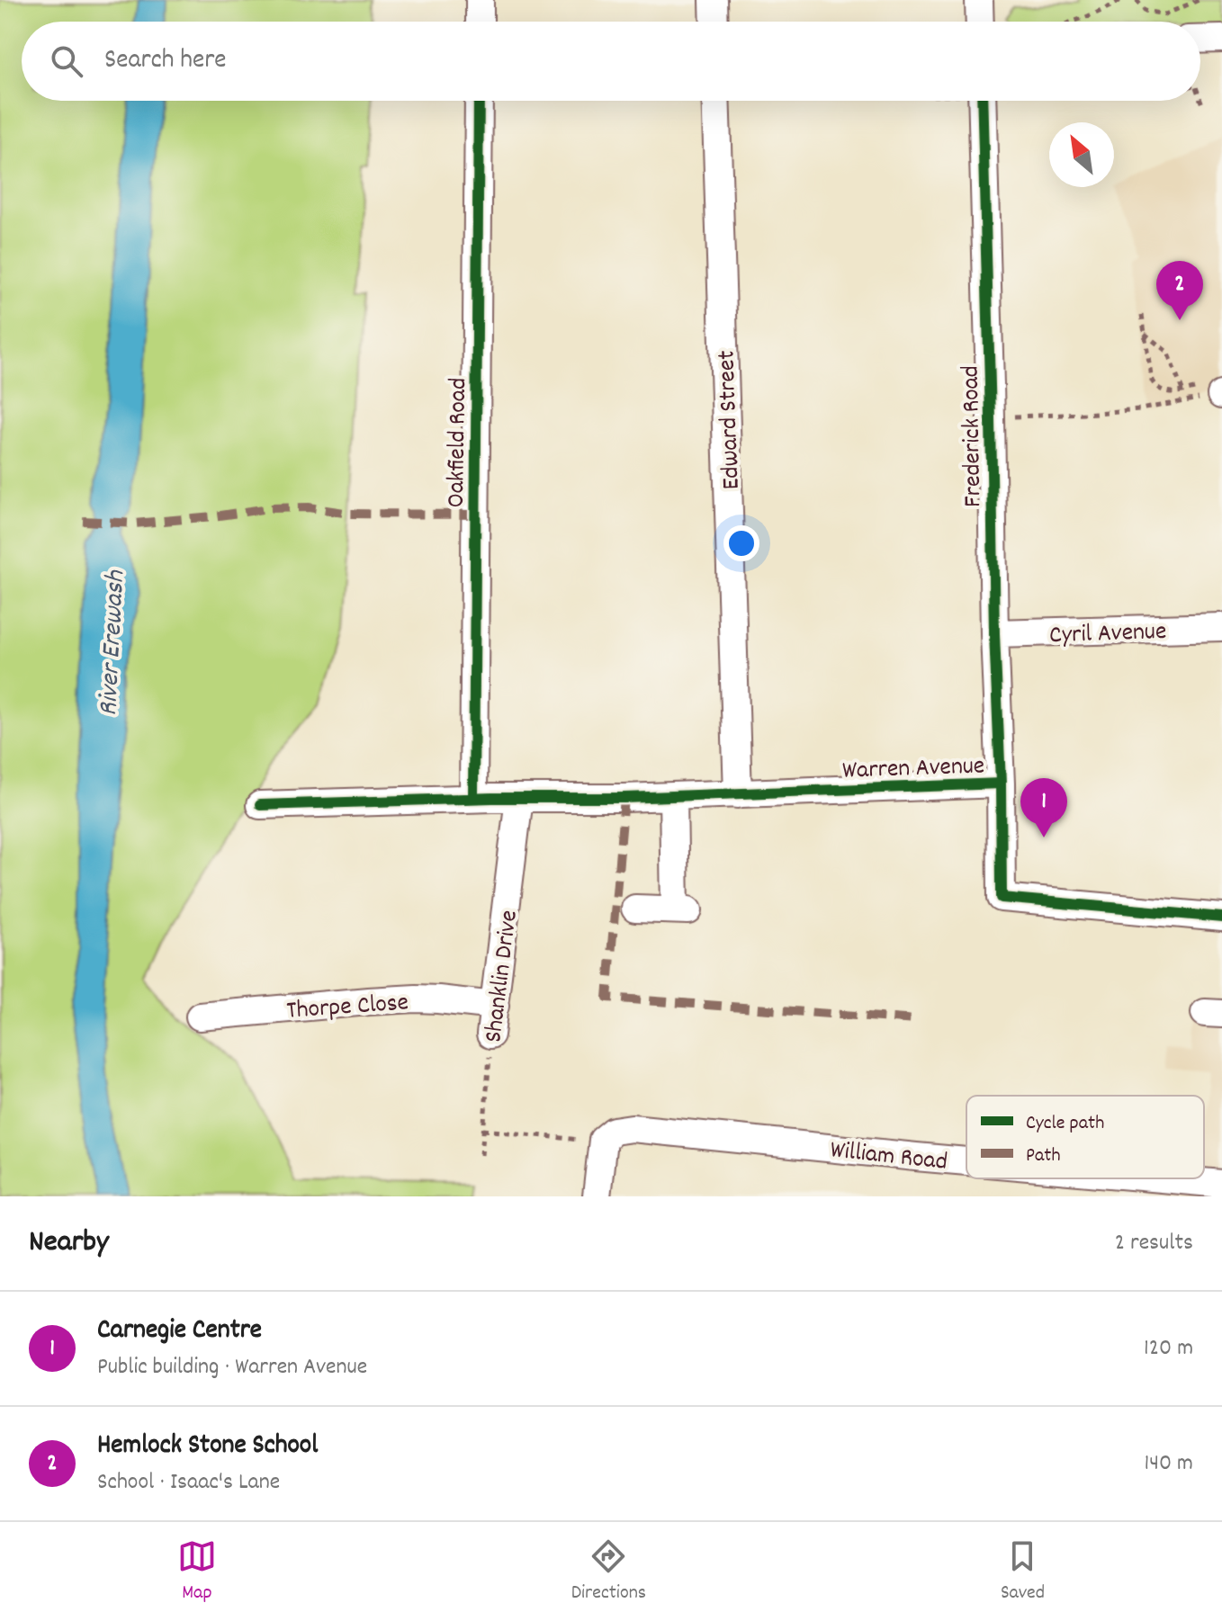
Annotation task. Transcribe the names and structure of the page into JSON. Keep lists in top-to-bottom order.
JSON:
{
  "streets": {
    "street": [
      "Edward Street",
      "Frederick Road",
      "Oakfield Road",
      "Cyril Avenue",
      "Warren Avenue",
      "Shanklin Drive",
      "Thorpe Close",
      "William Road"
    ]
  },
  "crossings": [
    ["Edward Street", "Warren Avenue"],
    ["Frederick Road", "Cyril Avenue"],
    ["Frederick Road", "Warren Avenue"],
    ["Oakfield Road", "Warren Avenue"],
    ["Warren Avenue", "Shanklin Drive"],
    ["Shanklin Drive", "Thorpe Close"]
  ],
  "water": ["River Erewash"],
  "legend": ["Cycle path", "Path"],
  "north": "top left",
  "page": {
    "search": "Search here",
    "pins": ["2", "1"],
    "heading": ["Nearby", "2 results"],
    "list": [
      {
        "mark": "1",
        "name": "Carnegie Centre",
        "note": "Public building · Warren Avenue",
        "value": "120 m"
      },
      {
        "mark": "2",
        "name": "Hemlock Stone School",
        "note": "School · Isaac's Lane",
        "value": "140 m"
      }
    ],
    "nav": ["Map", "Directions", "Saved"]
  }
}
